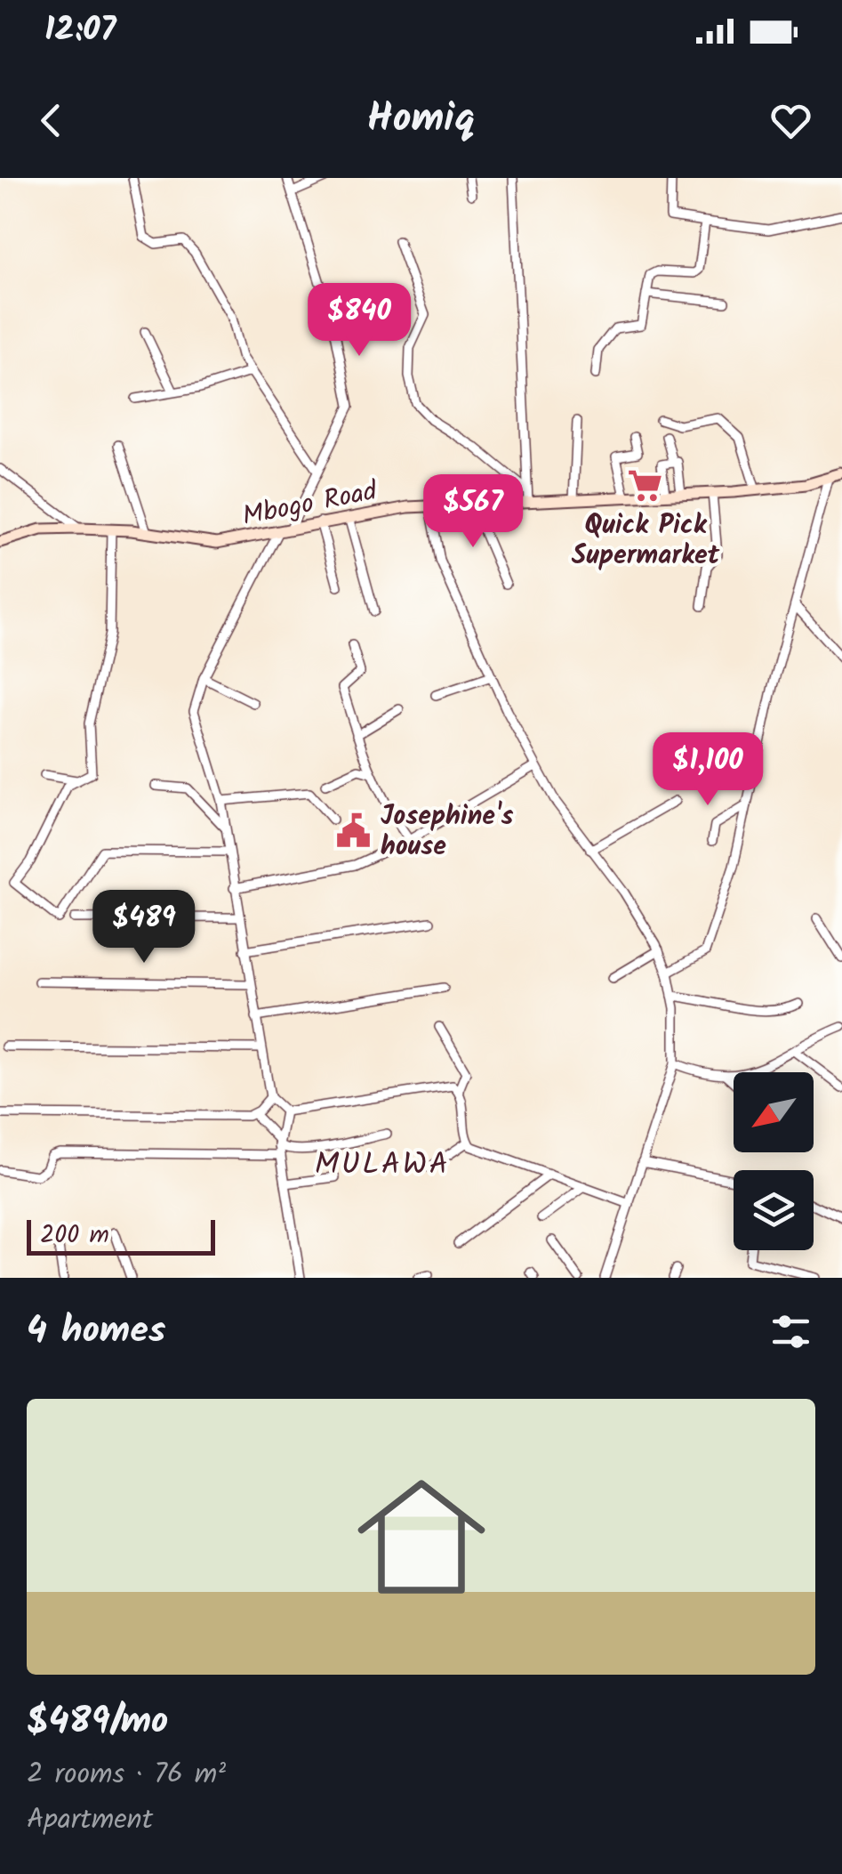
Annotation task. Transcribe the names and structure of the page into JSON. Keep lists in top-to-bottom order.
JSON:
{
  "streets": {
    "main road": ["Mbogo Road"]
  },
  "districts": ["MULAWA"],
  "places": {
    "supermarket": ["Quick Pick Supermarket"],
    "public building": ["Josephine's house"]
  },
  "scale_bar": "200 m",
  "north": "bottom left",
  "page": {
    "status": "12:07",
    "header": "Homiq",
    "price": [
      "$840",
      "$567",
      "$1,100",
      "$489"
    ],
    "scale": "200 m",
    "heading": "4 homes",
    "list": [
      {
        "name": "$489/mo",
        "note": "2 rooms · 76 m² · Apartment"
      }
    ]
  }
}
